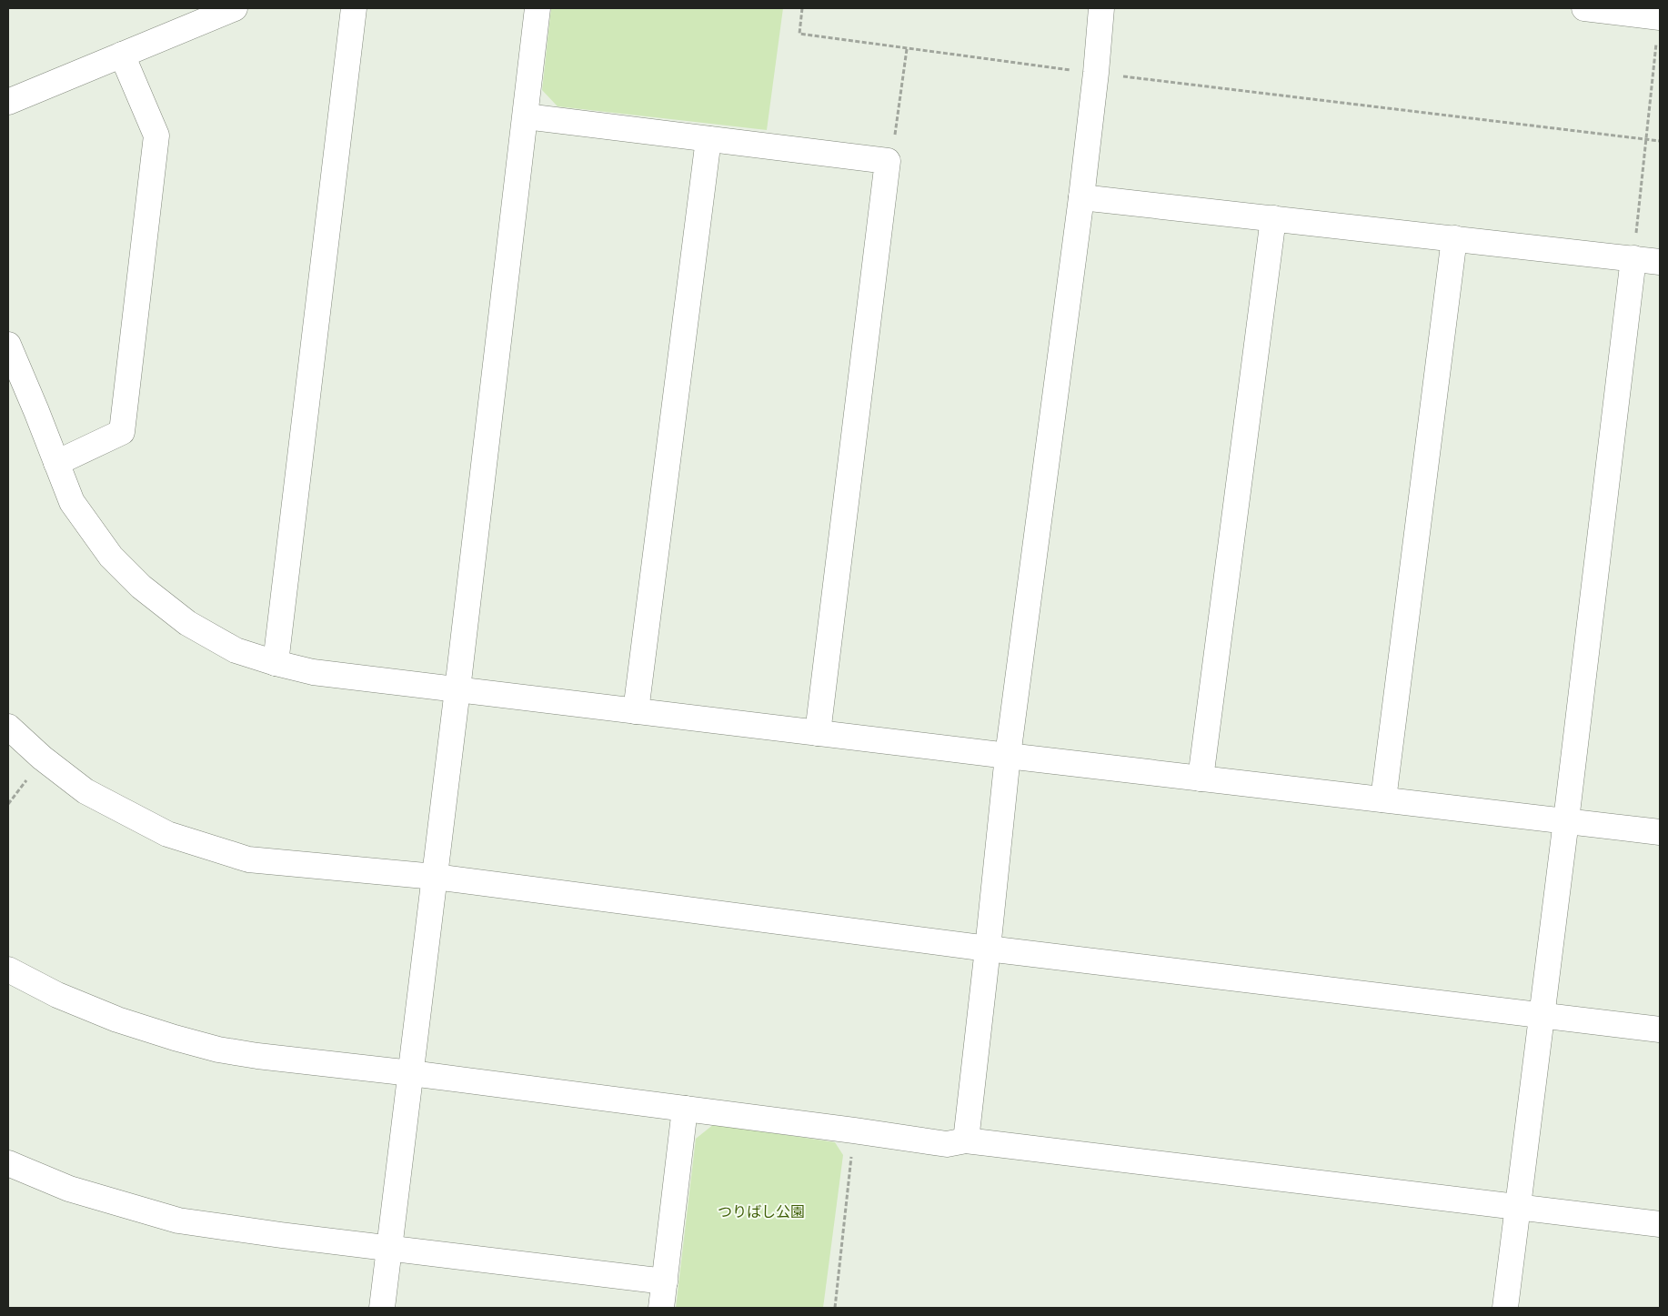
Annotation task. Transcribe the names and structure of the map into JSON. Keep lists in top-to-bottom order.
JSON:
{
  "parks": ["つりばし公園"]
}
